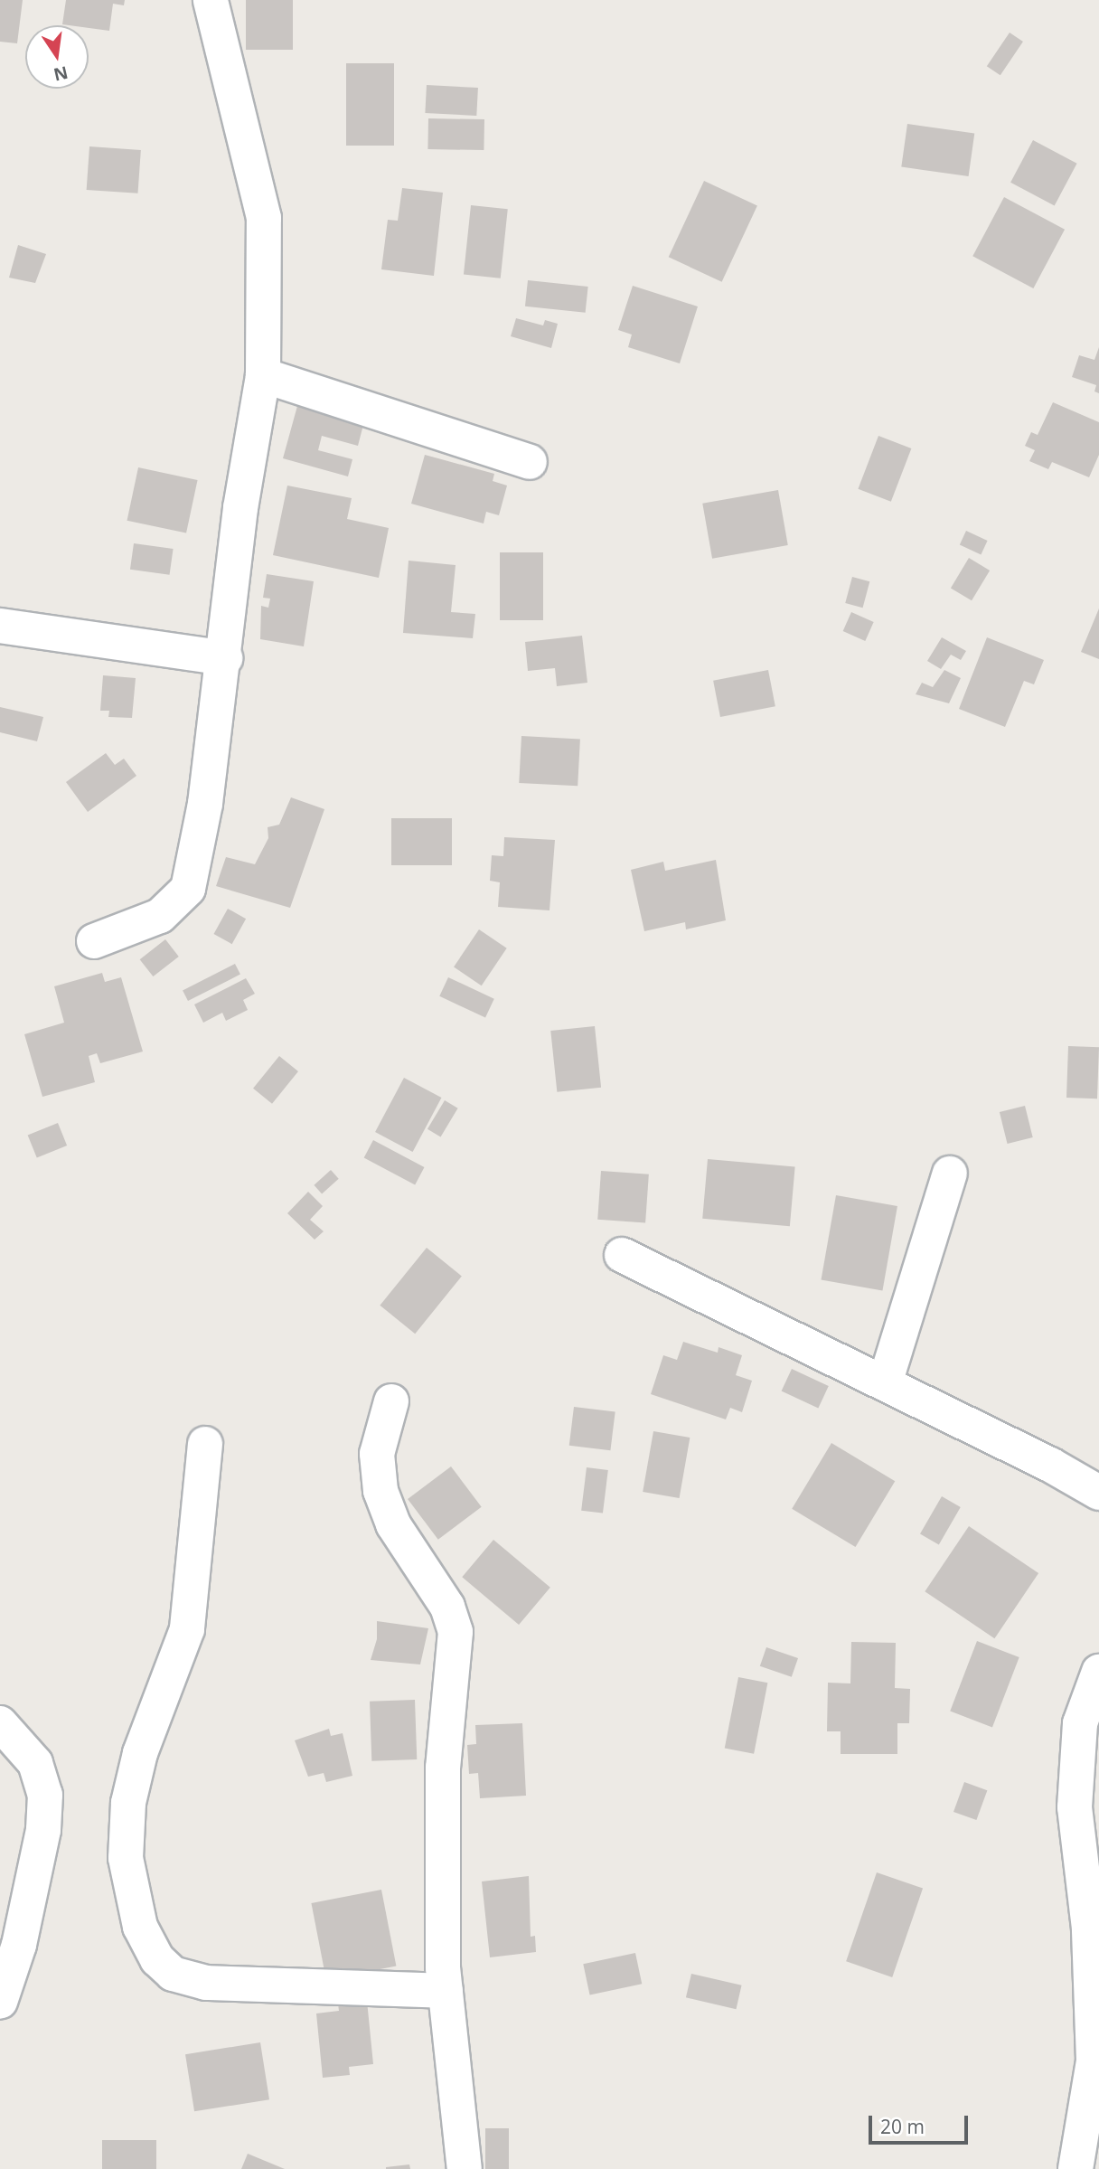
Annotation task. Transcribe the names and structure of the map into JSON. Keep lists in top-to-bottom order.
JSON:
{
  "scale_bar": "20 m",
  "north": "bottom"
}
